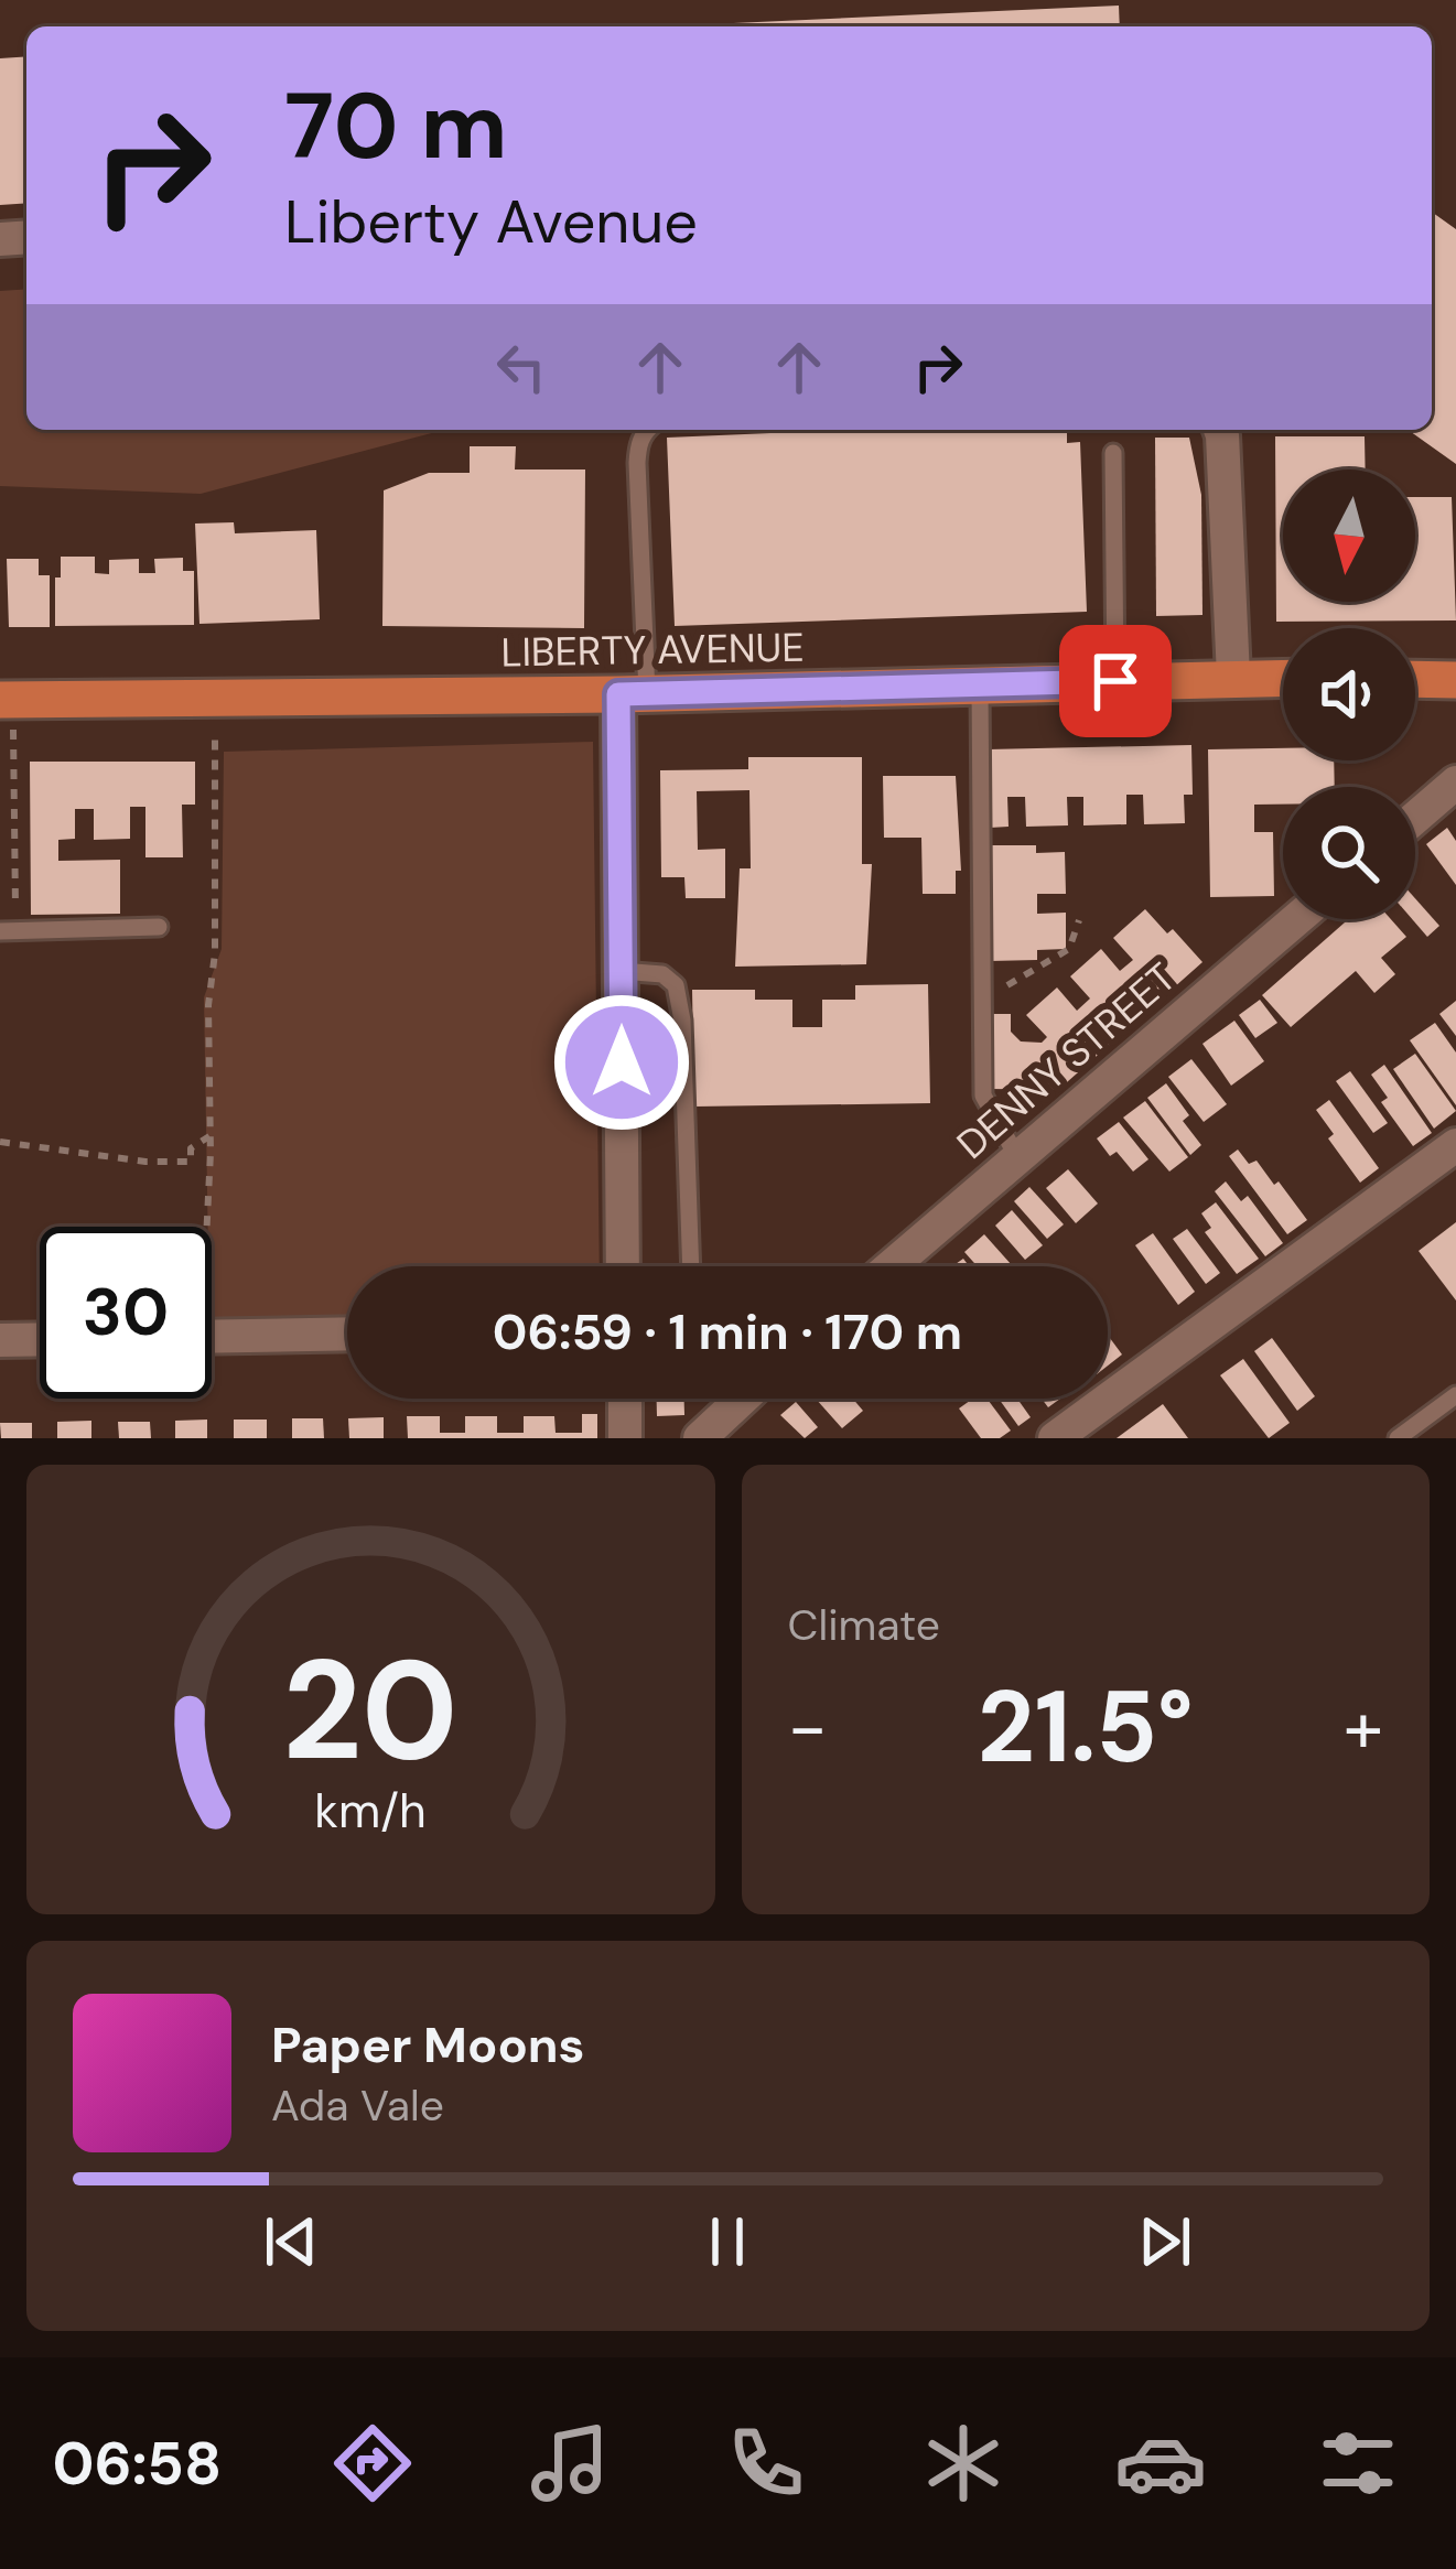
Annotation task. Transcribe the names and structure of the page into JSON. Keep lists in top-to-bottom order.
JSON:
{
  "streets": {
    "main road": ["LIBERTY AVENUE"],
    "street": ["DENNY STREET"]
  },
  "north": "bottom",
  "page": {
    "turn": ["70 m", "Liberty Avenue"],
    "limit": "30",
    "trip": "06:59 · 1 min · 170 m",
    "tile": "Climate",
    "heat": ["−", "21.5°", "+"],
    "song": ["Paper Moons", "Ada Vale"],
    "tabs": "06:58",
    "gauge": ["20", "km/h"]
  }
}
